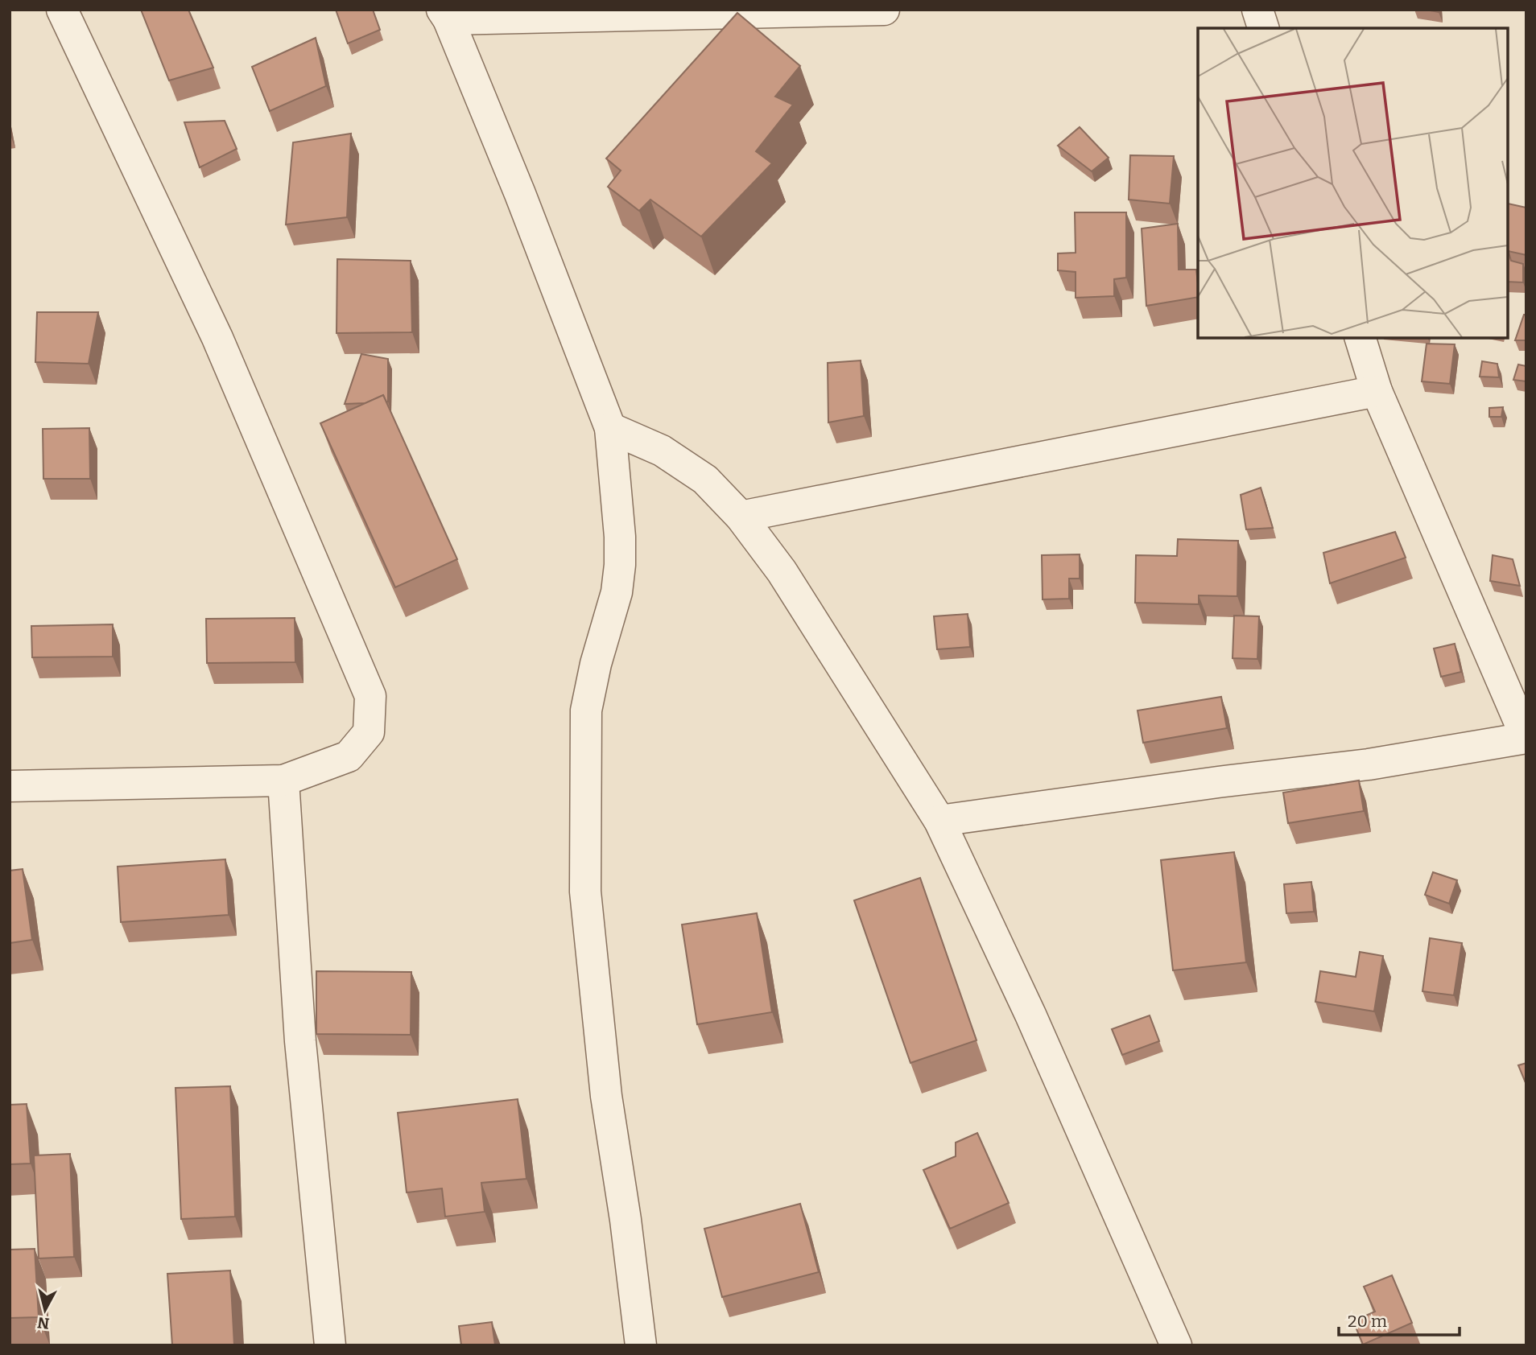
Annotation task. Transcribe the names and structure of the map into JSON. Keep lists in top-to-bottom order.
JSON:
{
  "scale_bar": "20 m",
  "north": "bottom"
}
